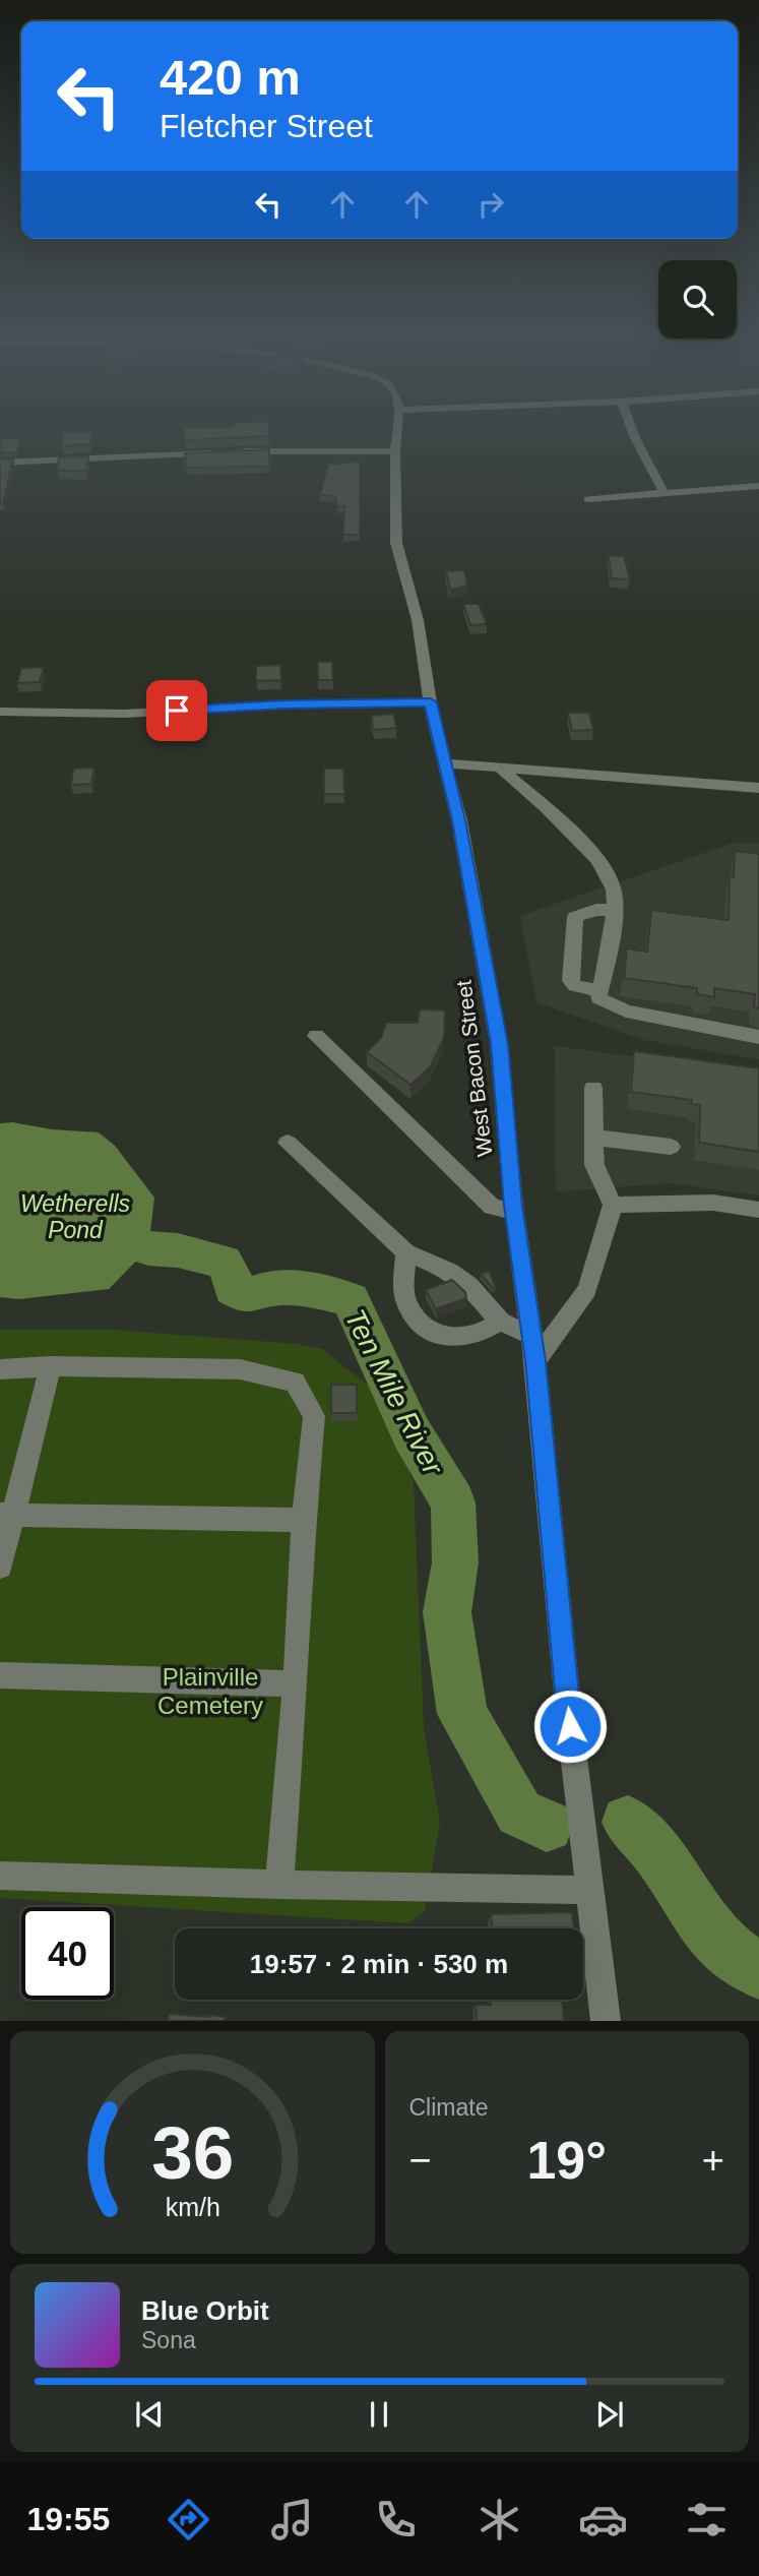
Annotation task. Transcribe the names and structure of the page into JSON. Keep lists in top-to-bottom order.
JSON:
{
  "streets": {
    "street": ["West Bacon Street"]
  },
  "water": ["Wetherells Pond", "Ten Mile River"],
  "parks": ["Plainville Cemetery"],
  "page": {
    "turn": ["420 m", "Fletcher Street"],
    "limit": "40",
    "trip": "19:57 · 2 min · 530 m",
    "tile": "Climate",
    "heat": ["−", "19°", "+"],
    "song": ["Blue Orbit", "Sona"],
    "tabs": "19:55",
    "gauge": ["36", "km/h"]
  }
}
